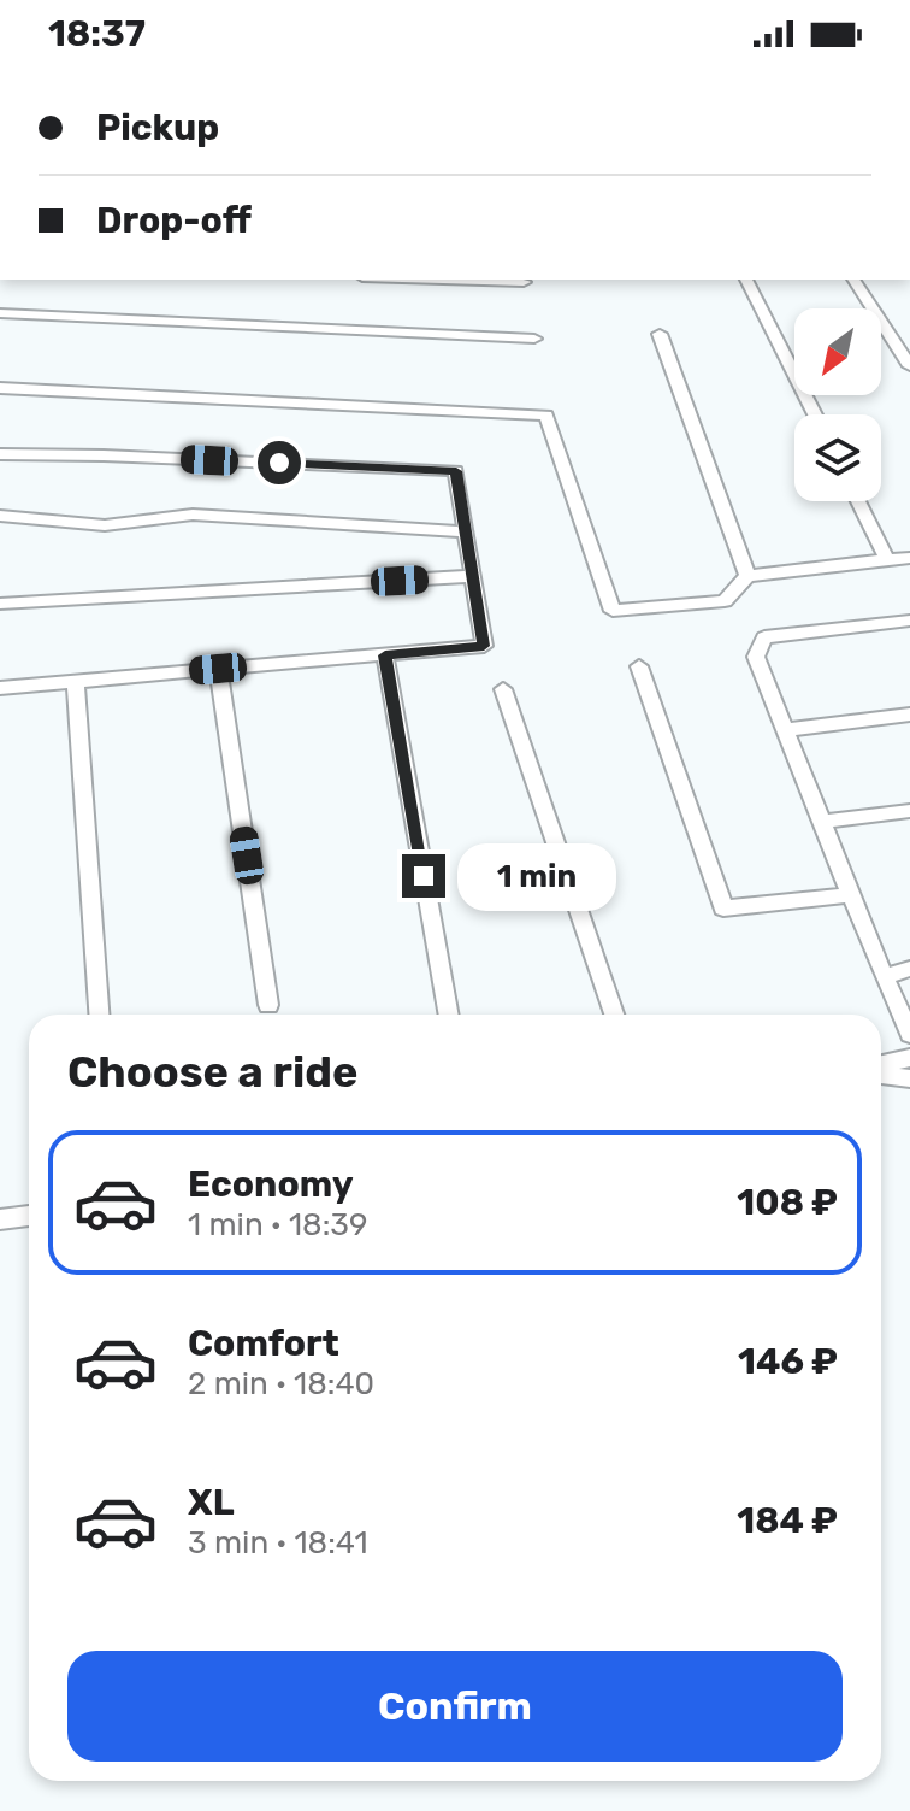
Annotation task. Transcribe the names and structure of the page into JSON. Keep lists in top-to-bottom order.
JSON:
{
  "north": "bottom left",
  "page": {
    "status": "18:37",
    "banner": ["Pickup", "Drop-off"],
    "bubble": "1 min",
    "heading": "Choose a ride",
    "list": [
      {
        "name": "Economy",
        "note": "1 min · 18:39",
        "value": "108 ₽"
      },
      {
        "name": "Comfort",
        "note": "2 min · 18:40",
        "value": "146 ₽"
      },
      {
        "name": "XL",
        "note": "3 min · 18:41",
        "value": "184 ₽"
      }
    ],
    "buttons": "Confirm"
  }
}
